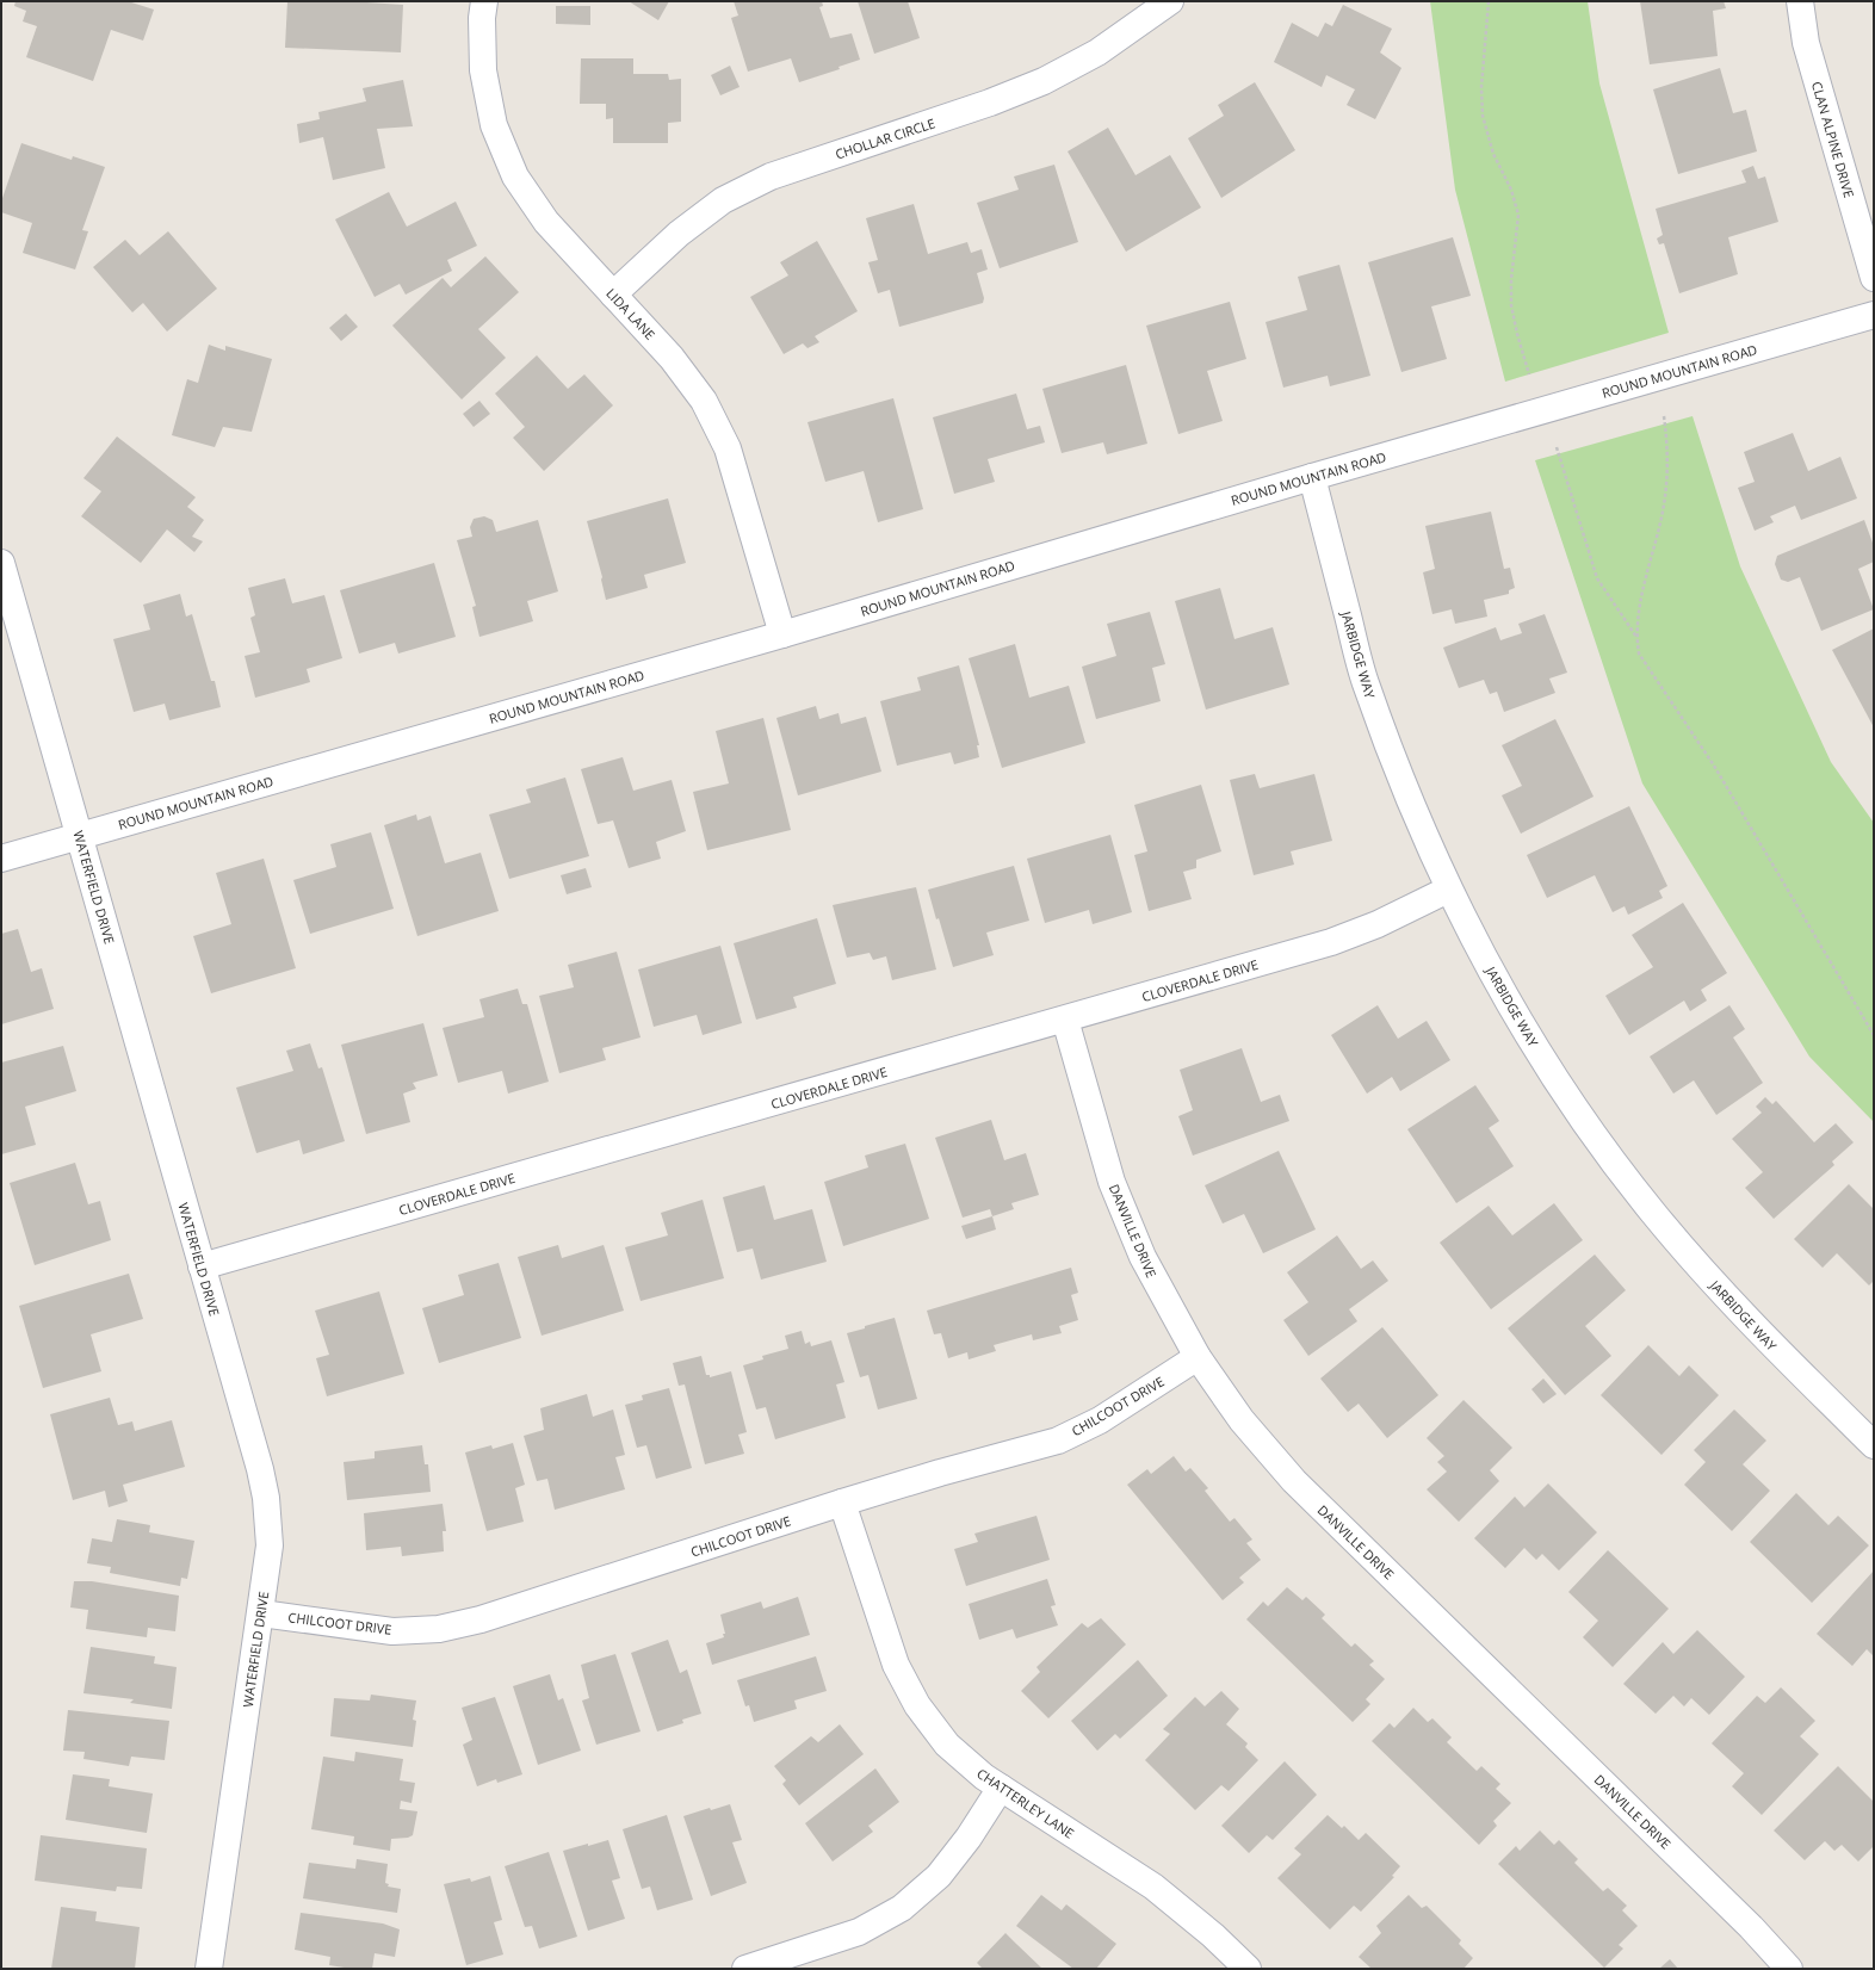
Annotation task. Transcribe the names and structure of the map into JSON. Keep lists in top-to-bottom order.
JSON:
{
  "streets": {
    "street": [
      "CHOLLAR CIRCLE",
      "CLAN ALPINE DRIVE",
      "LIDA LANE",
      "ROUND MOUNTAIN ROAD",
      "JARBIDGE WAY",
      "WATERFIELD DRIVE",
      "CLOVERDALE DRIVE",
      "DANVILLE DRIVE",
      "CHILCOOT DRIVE",
      "CHATTERLEY LANE"
    ]
  },
  "crossings": [
    ["CHOLLAR CIRCLE", "LIDA LANE"],
    ["LIDA LANE", "ROUND MOUNTAIN ROAD"],
    ["ROUND MOUNTAIN ROAD", "JARBIDGE WAY"],
    ["ROUND MOUNTAIN ROAD", "WATERFIELD DRIVE"],
    ["JARBIDGE WAY", "CLOVERDALE DRIVE"],
    ["WATERFIELD DRIVE", "CLOVERDALE DRIVE"],
    ["WATERFIELD DRIVE", "CHILCOOT DRIVE"],
    ["CLOVERDALE DRIVE", "DANVILLE DRIVE"],
    ["DANVILLE DRIVE", "CHILCOOT DRIVE"],
    ["CHILCOOT DRIVE", "CHATTERLEY LANE"]
  ]
}
